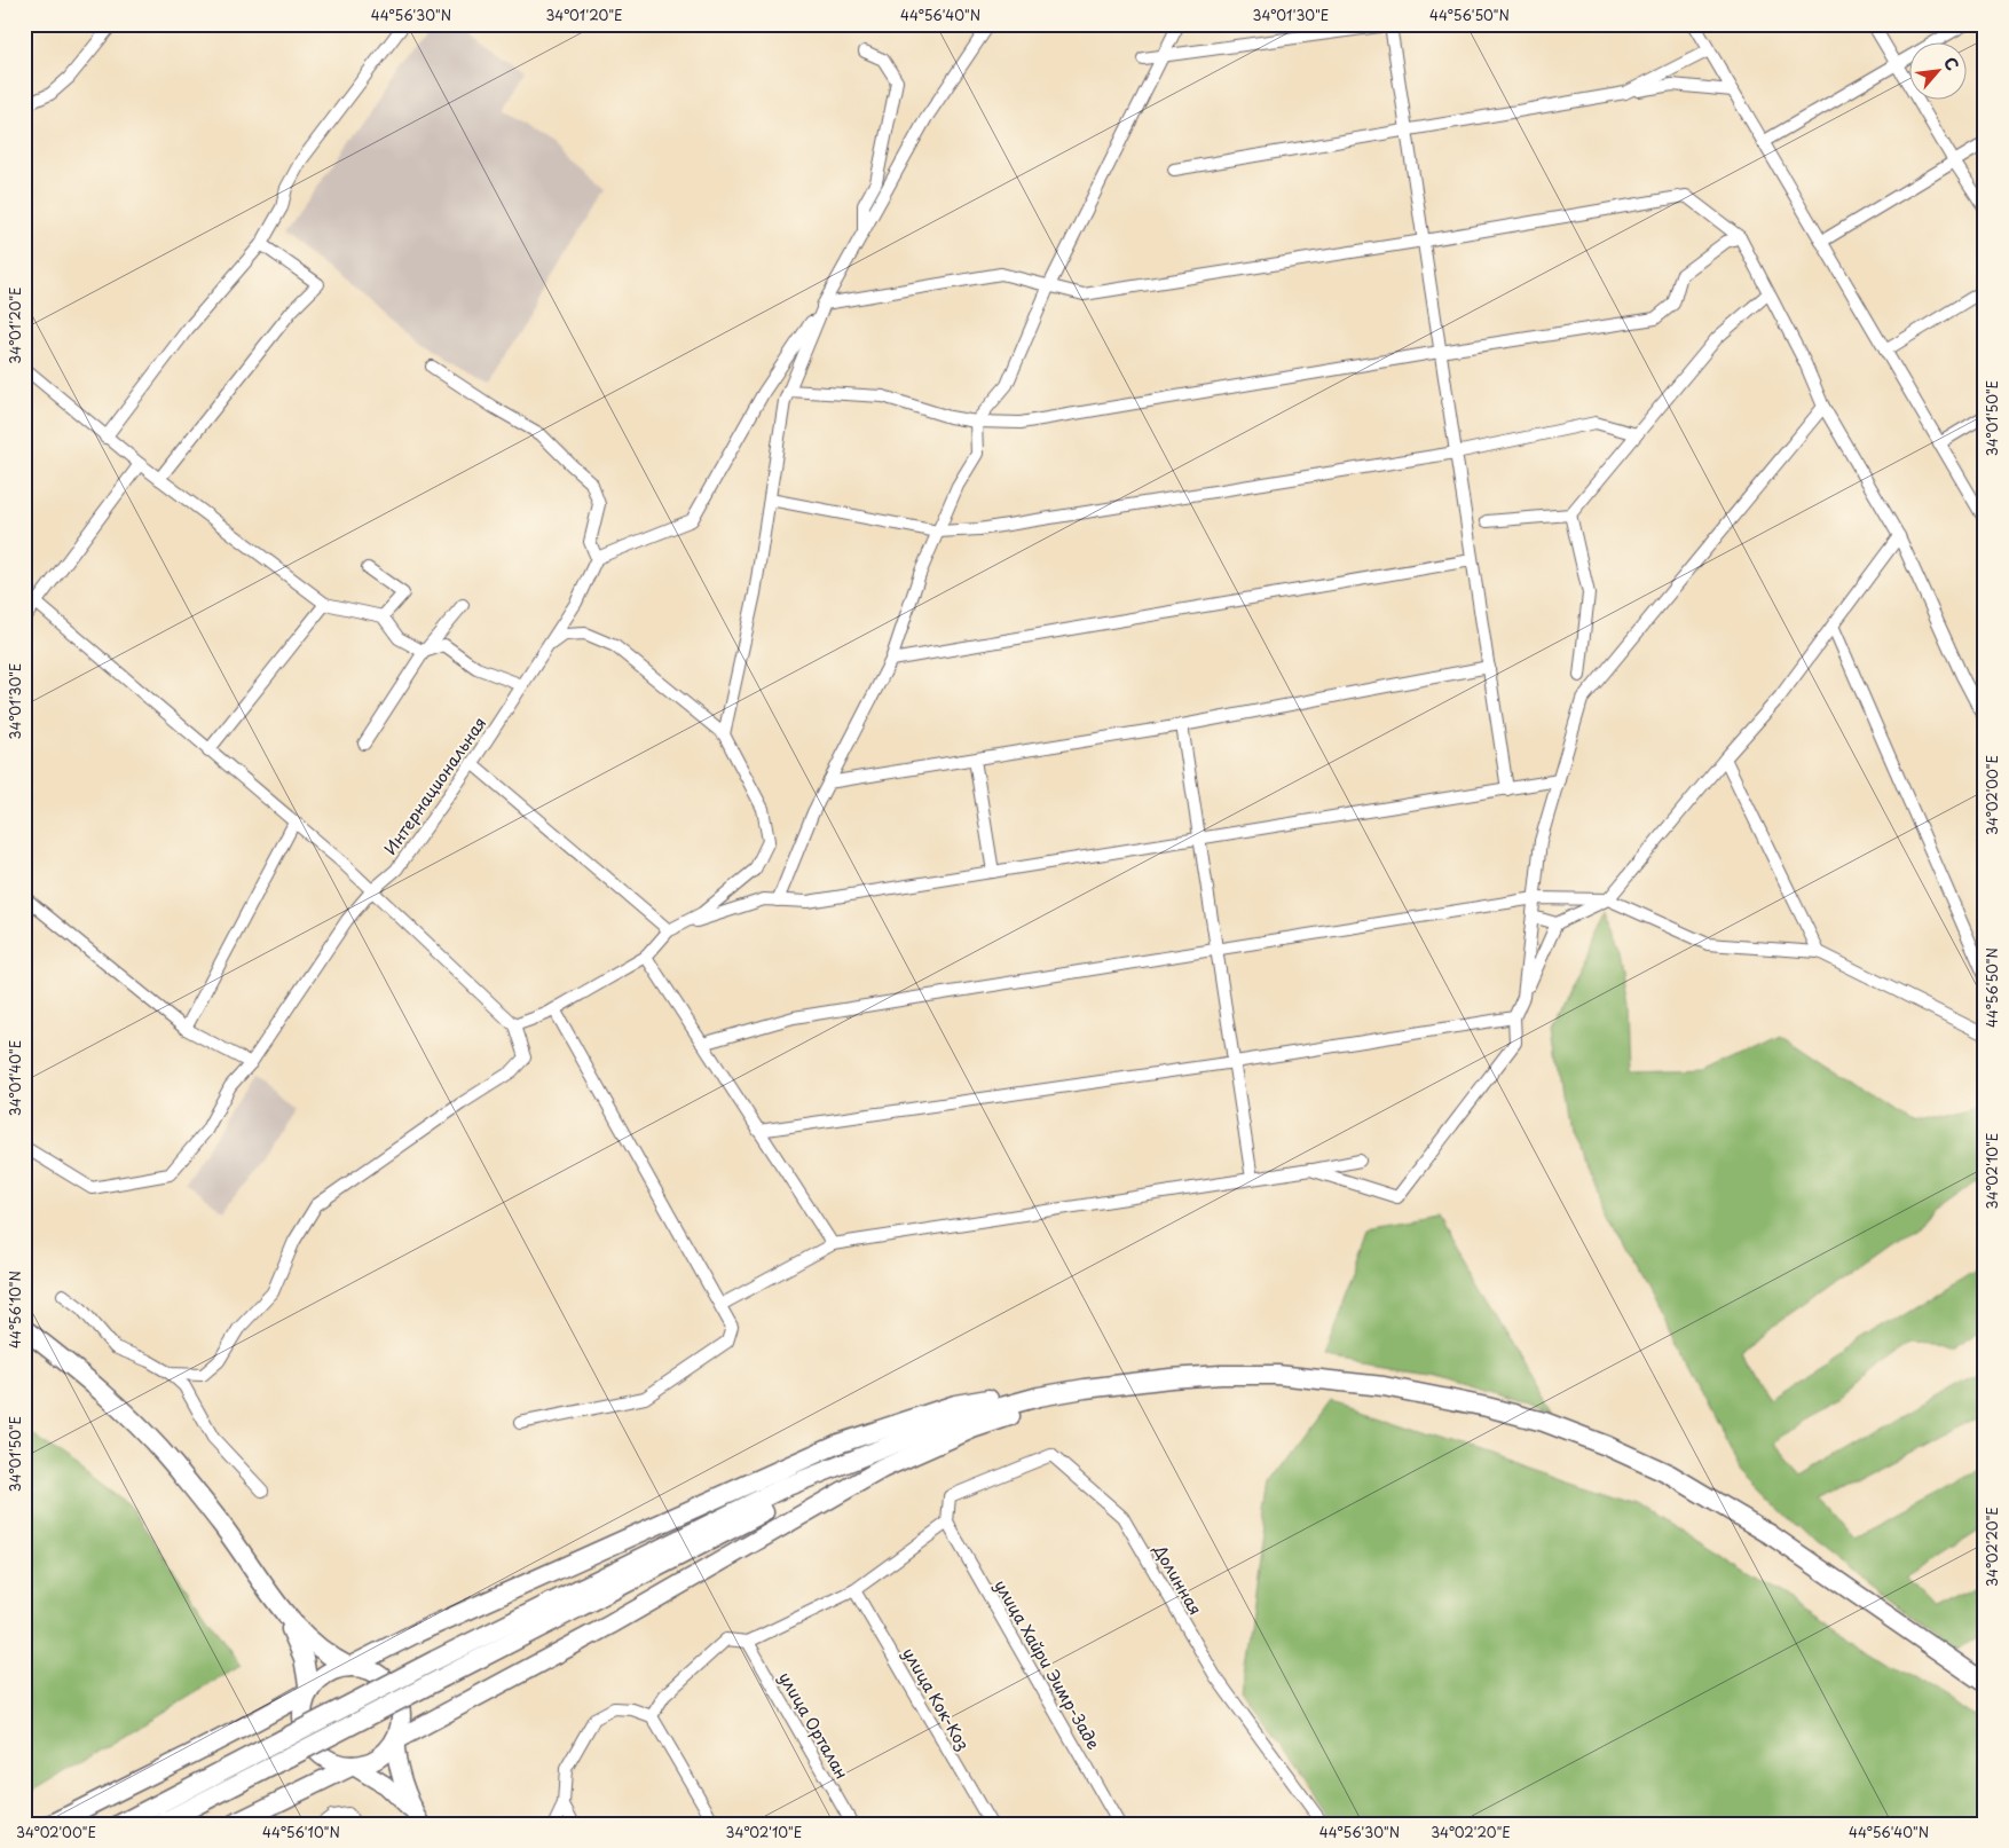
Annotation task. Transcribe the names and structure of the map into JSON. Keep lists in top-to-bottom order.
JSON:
{
  "streets": {
    "street": [
      "Интернациональная",
      "Долинная",
      "улица Хайри Эимр-Заде",
      "улица Кок-Коз",
      "улица Орталан"
    ]
  },
  "crossings": [
    ["Долинная", "улица Хайри Эимр-Заде"]
  ],
  "north": "top right",
  "coordinates": [
    "44°56'30\"N",
    "34°01'20\"E",
    "44°56'40\"N",
    "34°01'30\"E",
    "44°56'50\"N",
    "34°01'50\"E",
    "34°02'00\"E",
    "34°01'40\"E",
    "34°02'10\"E",
    "44°56'10\"N",
    "34°02'20\"E"
  ]
}
